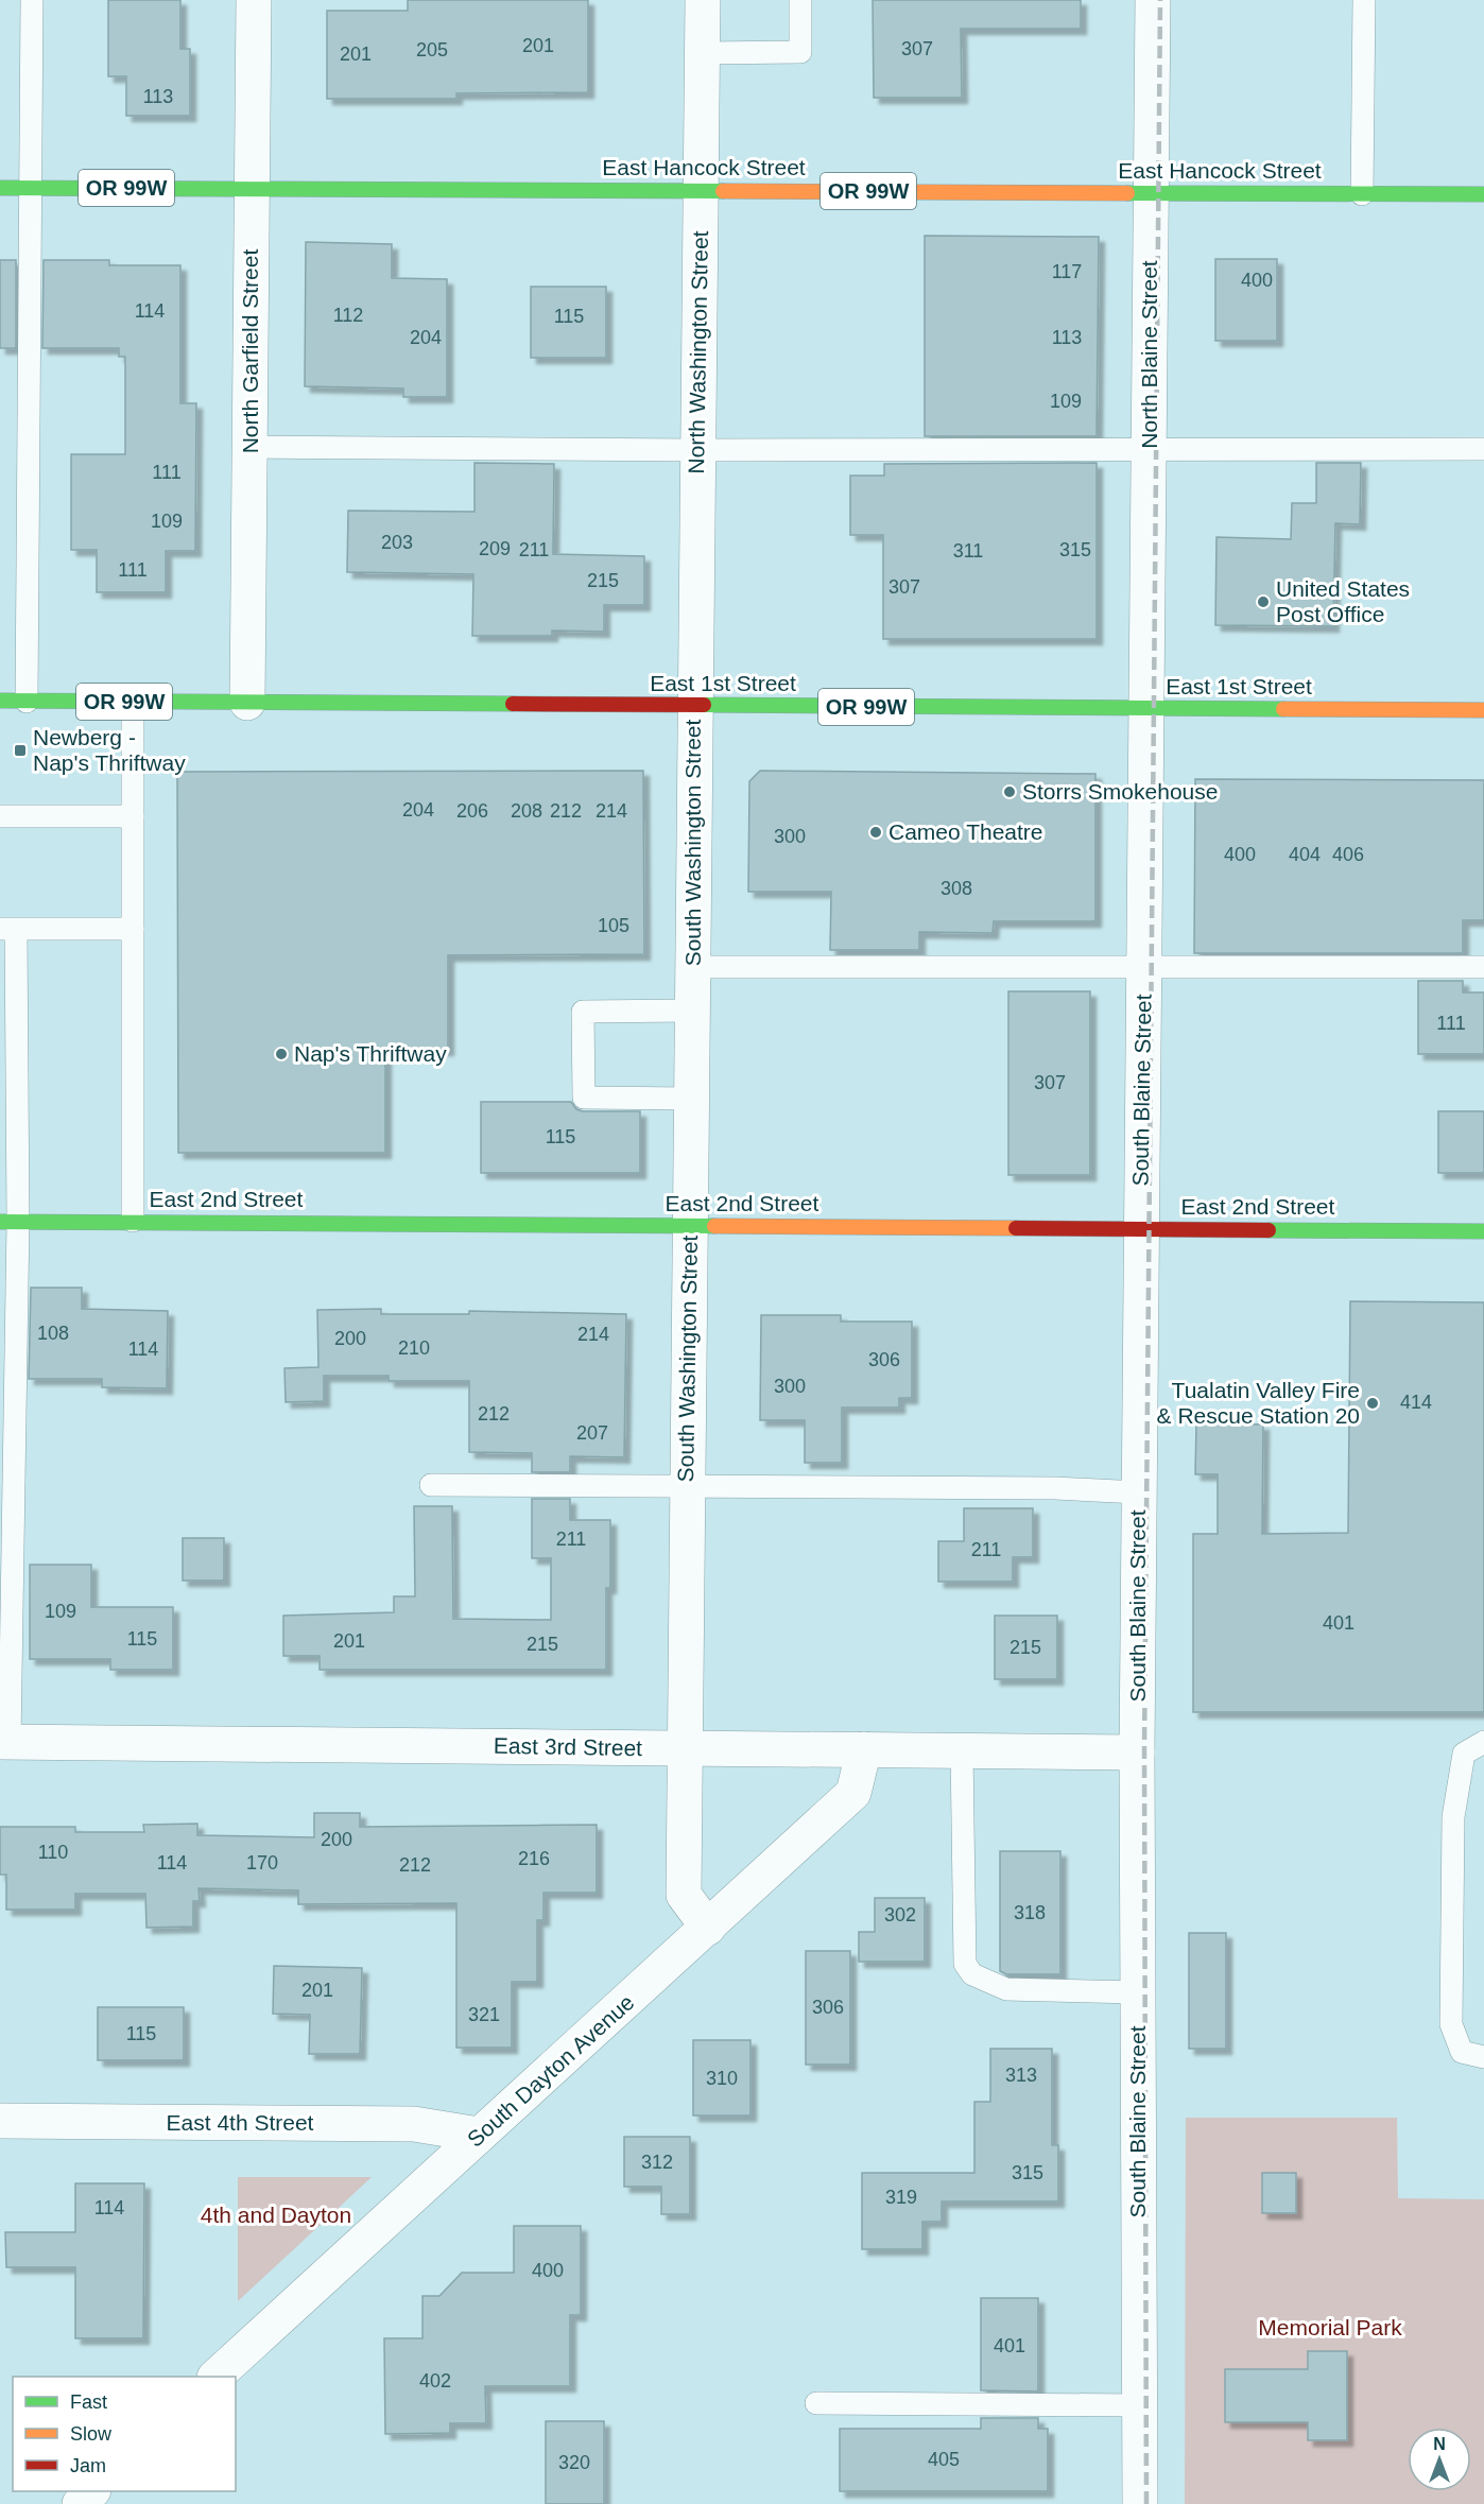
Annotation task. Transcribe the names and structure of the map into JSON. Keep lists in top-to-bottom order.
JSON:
{
  "streets": {
    "main road": [
      "East Hancock Street",
      "OR 99W",
      "East 1st Street",
      "East 2nd Street"
    ],
    "street": [
      "North Garfield Street",
      "North Washington Street",
      "North Blaine Street",
      "South Washington Street",
      "South Blaine Street",
      "East 3rd Street",
      "South Dayton Avenue",
      "East 4th Street"
    ]
  },
  "crossings": [
    ["East Hancock Street", "North Garfield Street"],
    ["East Hancock Street", "North Washington Street"],
    ["East Hancock Street", "North Blaine Street"],
    ["North Garfield Street", "East 1st Street"],
    ["North Washington Street", "East 1st Street"],
    ["North Washington Street", "South Washington Street"],
    ["North Blaine Street", "East 1st Street"],
    ["North Blaine Street", "South Blaine Street"],
    ["East 1st Street", "South Washington Street"],
    ["East 1st Street", "South Blaine Street"],
    ["South Washington Street", "East 2nd Street"],
    ["South Washington Street", "East 3rd Street"],
    ["South Washington Street", "South Dayton Avenue"],
    ["South Blaine Street", "East 2nd Street"],
    ["South Blaine Street", "East 3rd Street"],
    ["East 3rd Street", "South Dayton Avenue"],
    ["South Dayton Avenue", "East 4th Street"]
  ],
  "parks": ["4th and Dayton", "Memorial Park"],
  "places": {
    "other": [
      "United States Post Office",
      "Storrs Smokehouse",
      "Cameo Theatre",
      "Nap's Thriftway",
      "Tualatin Valley Fire & Rescue Station 20"
    ],
    "transit": ["Newberg - Nap's Thriftway"]
  },
  "house_numbers": [
    "201",
    "307",
    "205",
    "201",
    "113",
    "117",
    "400",
    "114",
    "112",
    "115",
    "204",
    "113",
    "109",
    "111",
    "109",
    "203",
    "209",
    "211",
    "315",
    "311",
    "111",
    "215",
    "307",
    "204",
    "206",
    "208",
    "212",
    "214",
    "300",
    "400",
    "404",
    "406",
    "308",
    "105",
    "111",
    "307",
    "115",
    "108",
    "214",
    "200",
    "210",
    "114",
    "306",
    "300",
    "414",
    "212",
    "207",
    "211",
    "211",
    "109",
    "401",
    "115",
    "201",
    "215",
    "215",
    "200",
    "110",
    "216",
    "114",
    "170",
    "212",
    "318",
    "302",
    "201",
    "306",
    "321",
    "115",
    "313",
    "310",
    "312",
    "315",
    "319",
    "114",
    "400",
    "401",
    "402",
    "405",
    "320"
  ],
  "legend": ["Fast", "Slow", "Jam"],
  "north": "top"
}
